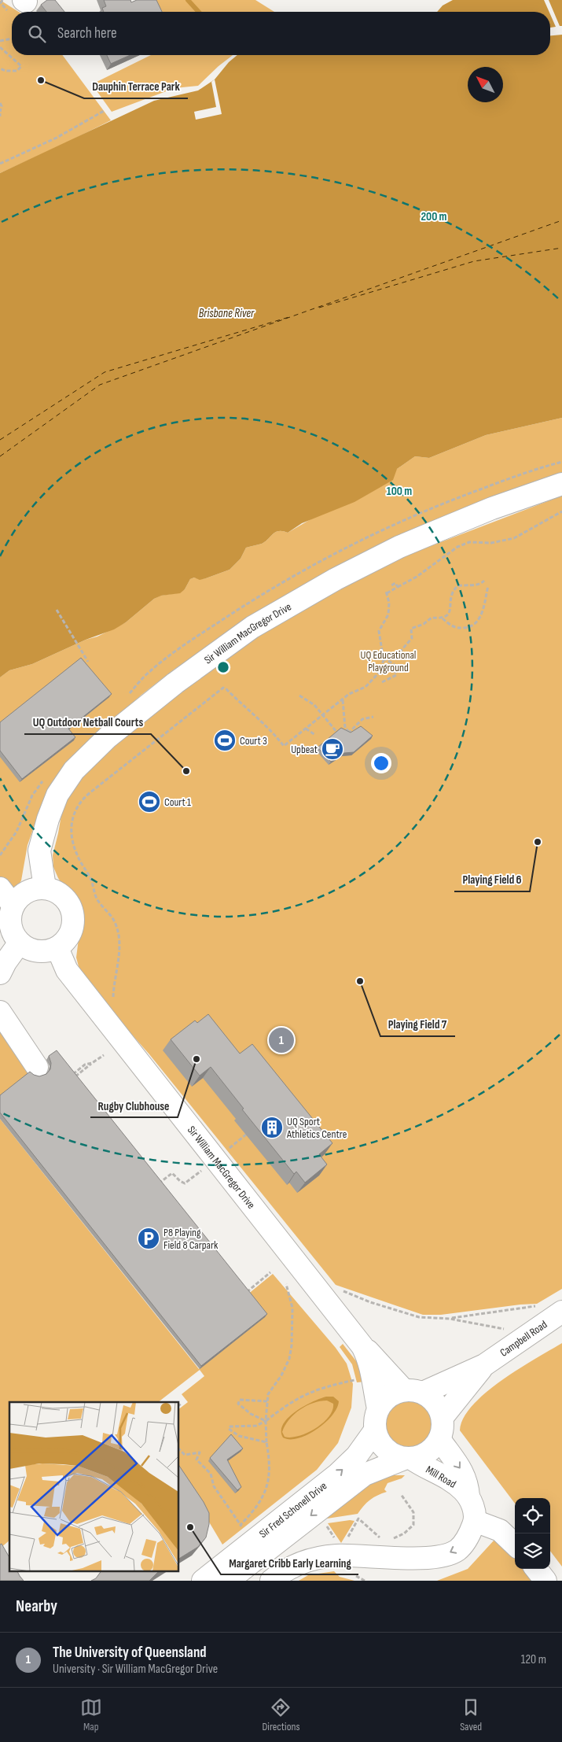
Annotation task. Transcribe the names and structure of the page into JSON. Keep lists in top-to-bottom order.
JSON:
{
  "streets": {
    "street": [
      "Sir William MacGregor Drive",
      "Campbell Road",
      "Mill Road",
      "Sir Fred Schonell Drive"
    ]
  },
  "crossings": [
    ["Sir William MacGregor Drive", "Campbell Road"],
    ["Sir William MacGregor Drive", "Mill Road"],
    ["Sir William MacGregor Drive", "Sir Fred Schonell Drive"],
    ["Campbell Road", "Mill Road"],
    ["Campbell Road", "Sir Fred Schonell Drive"],
    ["Mill Road", "Sir Fred Schonell Drive"]
  ],
  "one_way": ["Mill Road"],
  "water": ["Brisbane River"],
  "parks": ["UQ Educational Playground"],
  "places": {
    "other": [
      "Dauphin Terrace Park",
      "UQ Outdoor Netball Courts",
      "Playing Field 6",
      "Playing Field 7",
      "Rugby Clubhouse",
      "Margaret Cribb Early Learning"
    ],
    "sports": ["Court 3", "Court 1"],
    "cafe": ["Upbeat"],
    "building": ["UQ Sport Athletics Centre"],
    "parking": ["P8 Playing Field 8 Carpark"]
  },
  "north": "top left",
  "page": {
    "search": "Search here",
    "pins": "1",
    "heading": "Nearby",
    "list": [
      {
        "mark": "1",
        "name": "The University of Queensland",
        "note": "University · Sir William MacGregor Drive",
        "value": "120 m"
      }
    ],
    "nav": ["Map", "Directions", "Saved"]
  },
  "rings": ["200 m", "100 m"]
}
